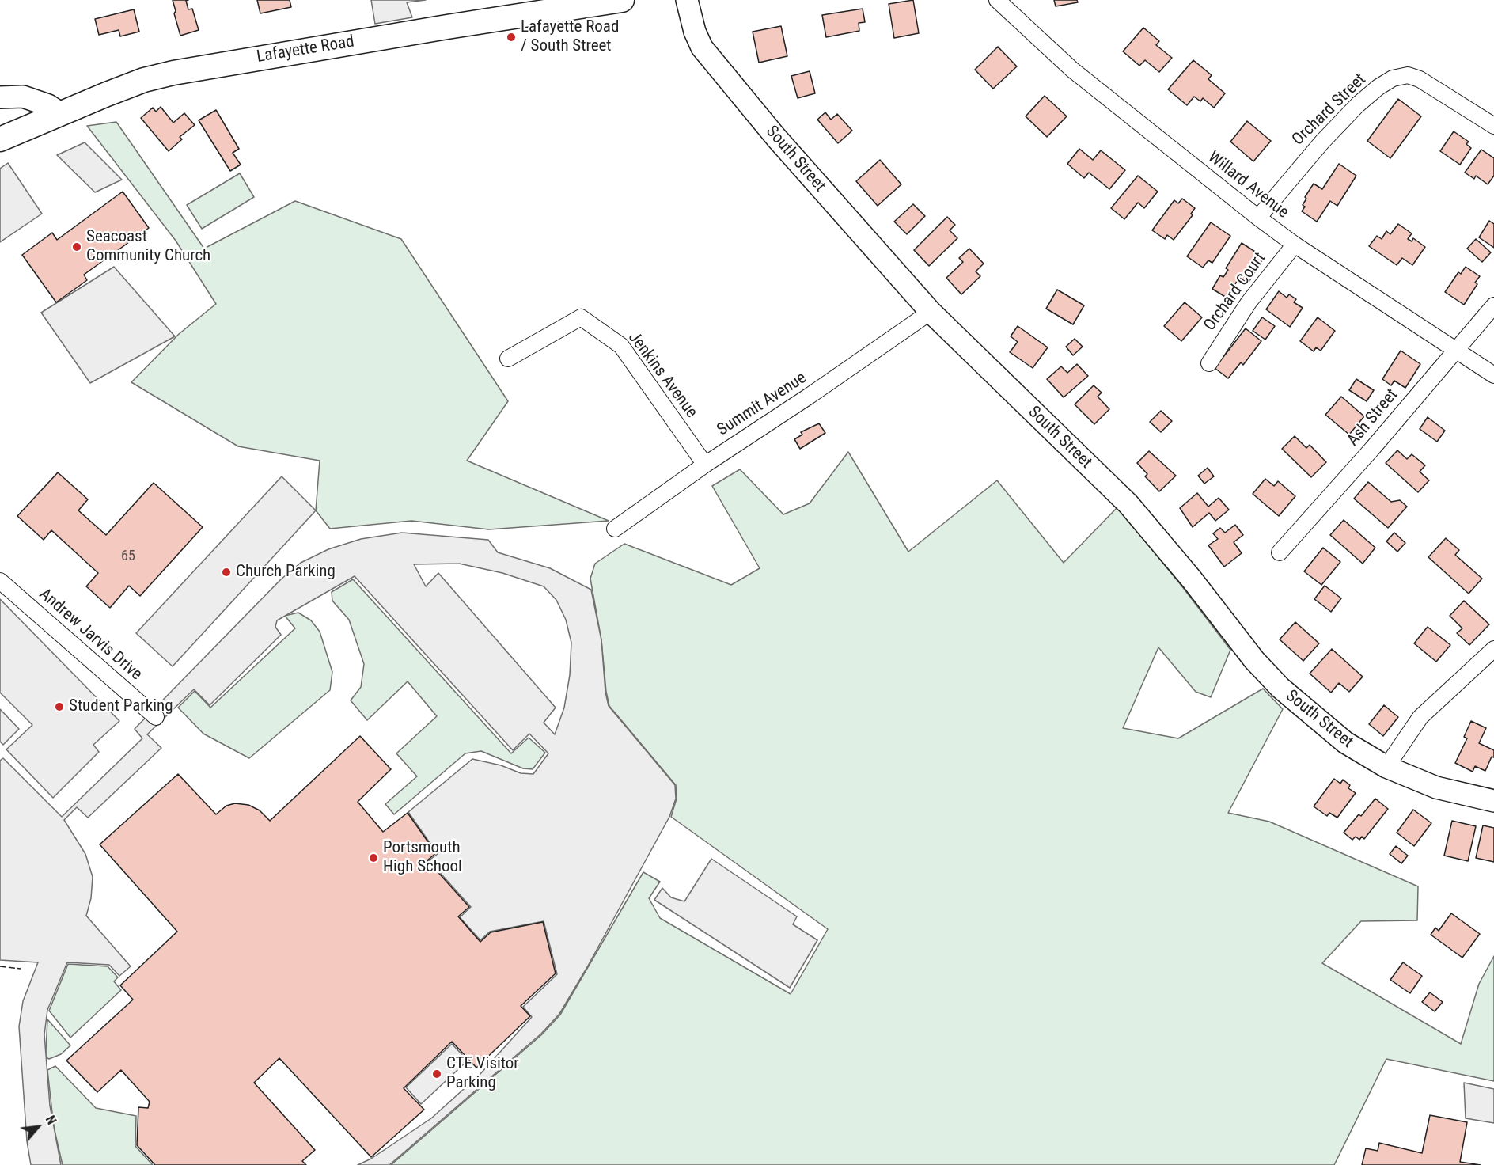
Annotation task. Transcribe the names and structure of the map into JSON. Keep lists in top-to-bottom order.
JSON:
{
  "streets": {
    "main road": ["Lafayette Road"],
    "street": [
      "Orchard Street",
      "South Street",
      "Willard Avenue",
      "Orchard Court",
      "Jenkins Avenue",
      "Summit Avenue",
      "Ash Street",
      "Andrew Jarvis Drive"
    ]
  },
  "crossings": [
    ["Orchard Street", "Willard Avenue"],
    ["South Street", "Summit Avenue"],
    ["Willard Avenue", "Orchard Court"],
    ["Willard Avenue", "Ash Street"],
    ["Jenkins Avenue", "Summit Avenue"]
  ],
  "places": [
    "Lafayette Road / South Street",
    "Seacoast Community Church",
    "Church Parking",
    "Student Parking",
    "Portsmouth High School",
    "CTE Visitor Parking"
  ],
  "house_numbers": ["65"],
  "north": "top right"
}
